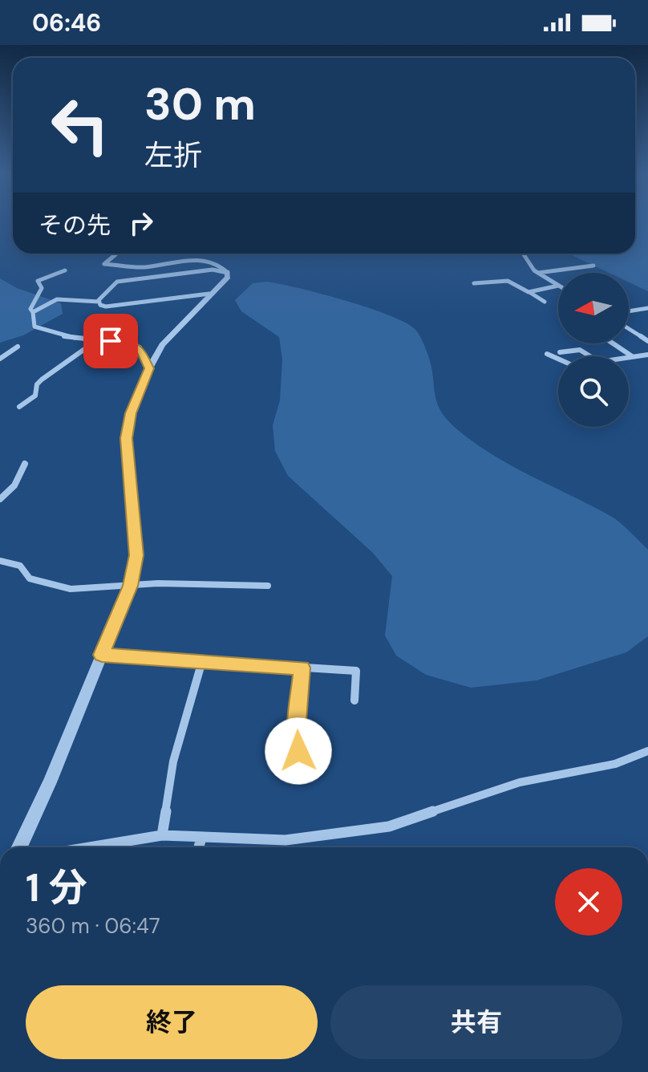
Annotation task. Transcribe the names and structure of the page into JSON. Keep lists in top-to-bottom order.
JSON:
{
  "north": "left",
  "page": {
    "status": "06:46",
    "turn": ["30 m", "左折"],
    "then": "その先",
    "heading": ["1 分", "360 m · 06:47"],
    "buttons": ["終了", "共有"]
  }
}
